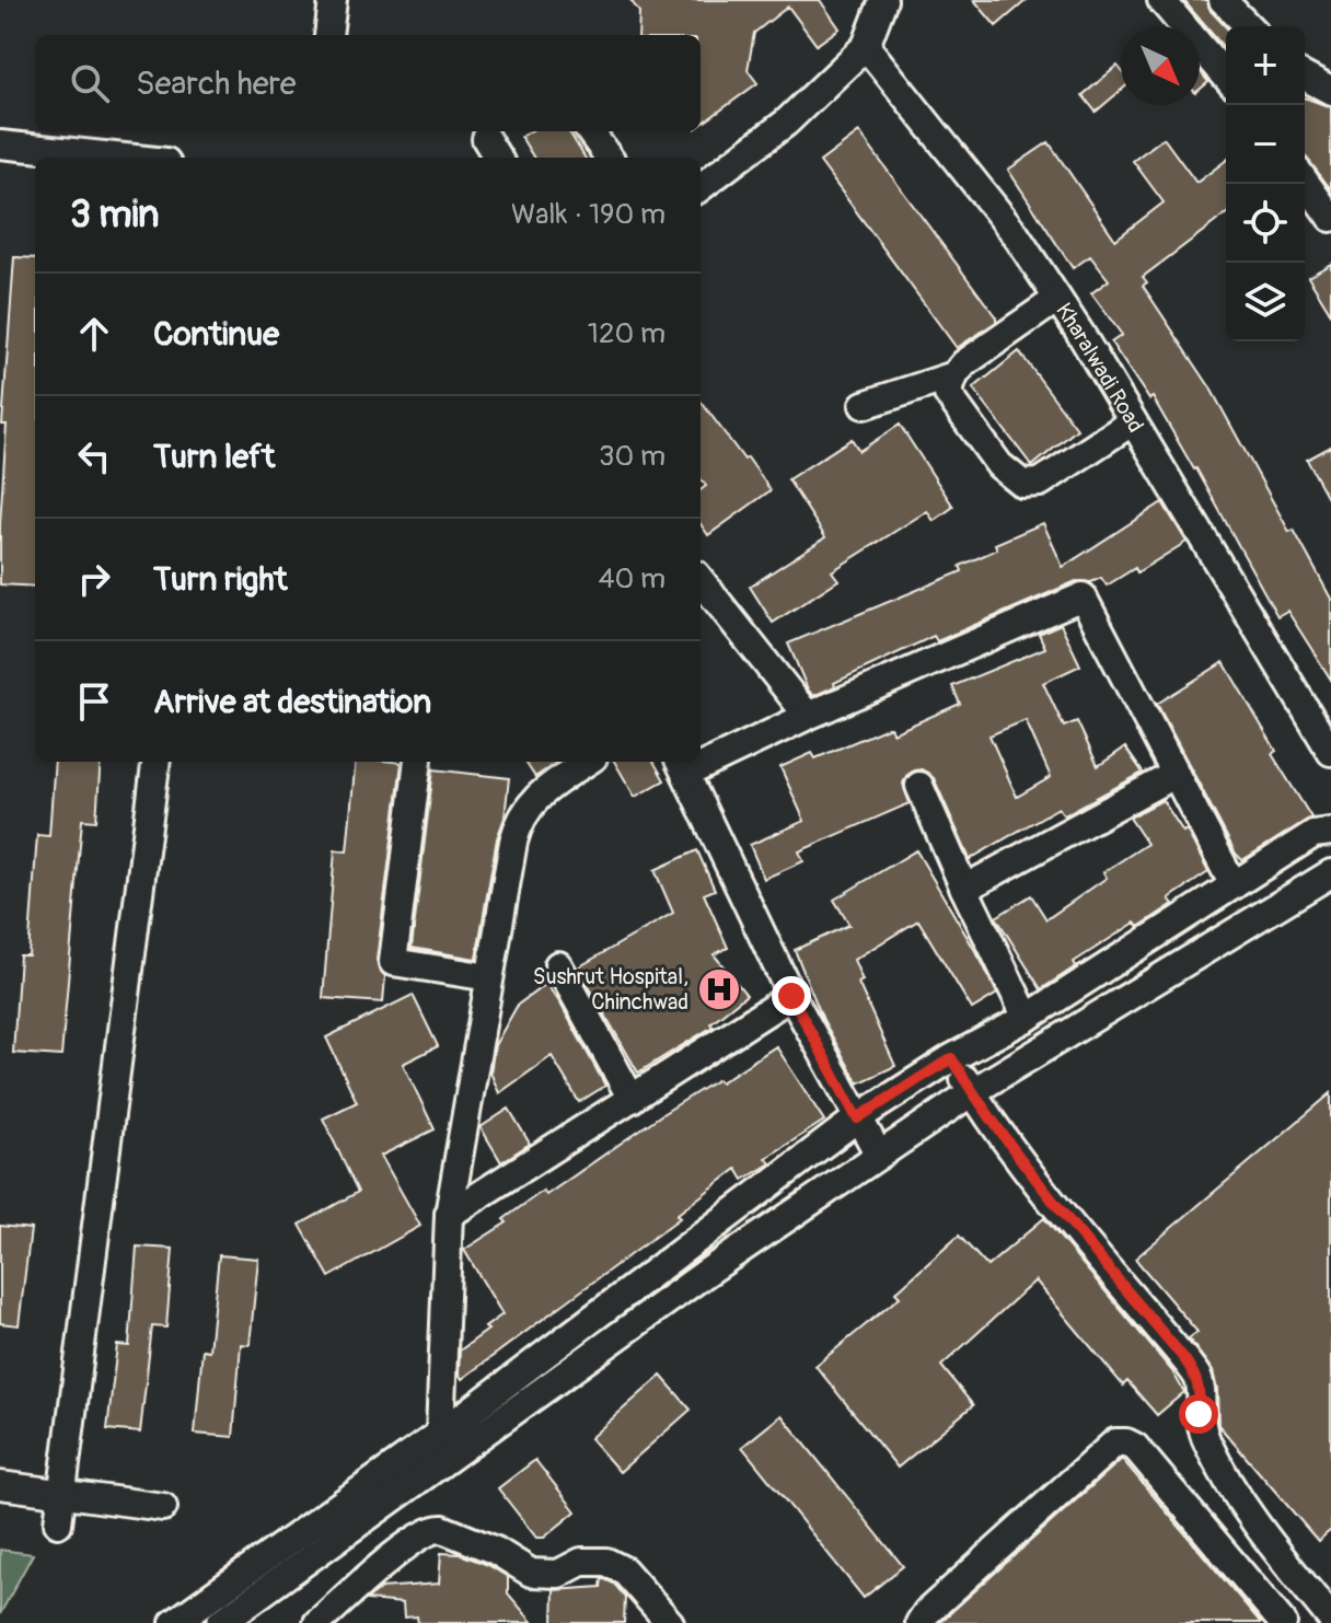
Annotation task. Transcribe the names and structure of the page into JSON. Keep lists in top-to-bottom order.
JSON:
{
  "streets": {
    "street": ["Kharalwadi Road"]
  },
  "places": {
    "hospital": ["Sushrut Hospital, Chinchwad"]
  },
  "north": "bottom right",
  "page": {
    "map_buttons": ["+", "−"],
    "search": "Search here",
    "heading": ["3 min", "Walk · 190 m"],
    "list": [
      ["Continue", "120 m"],
      ["Turn left", "30 m"],
      ["Turn right", "40 m"],
      "Arrive at destination"
    ]
  }
}
